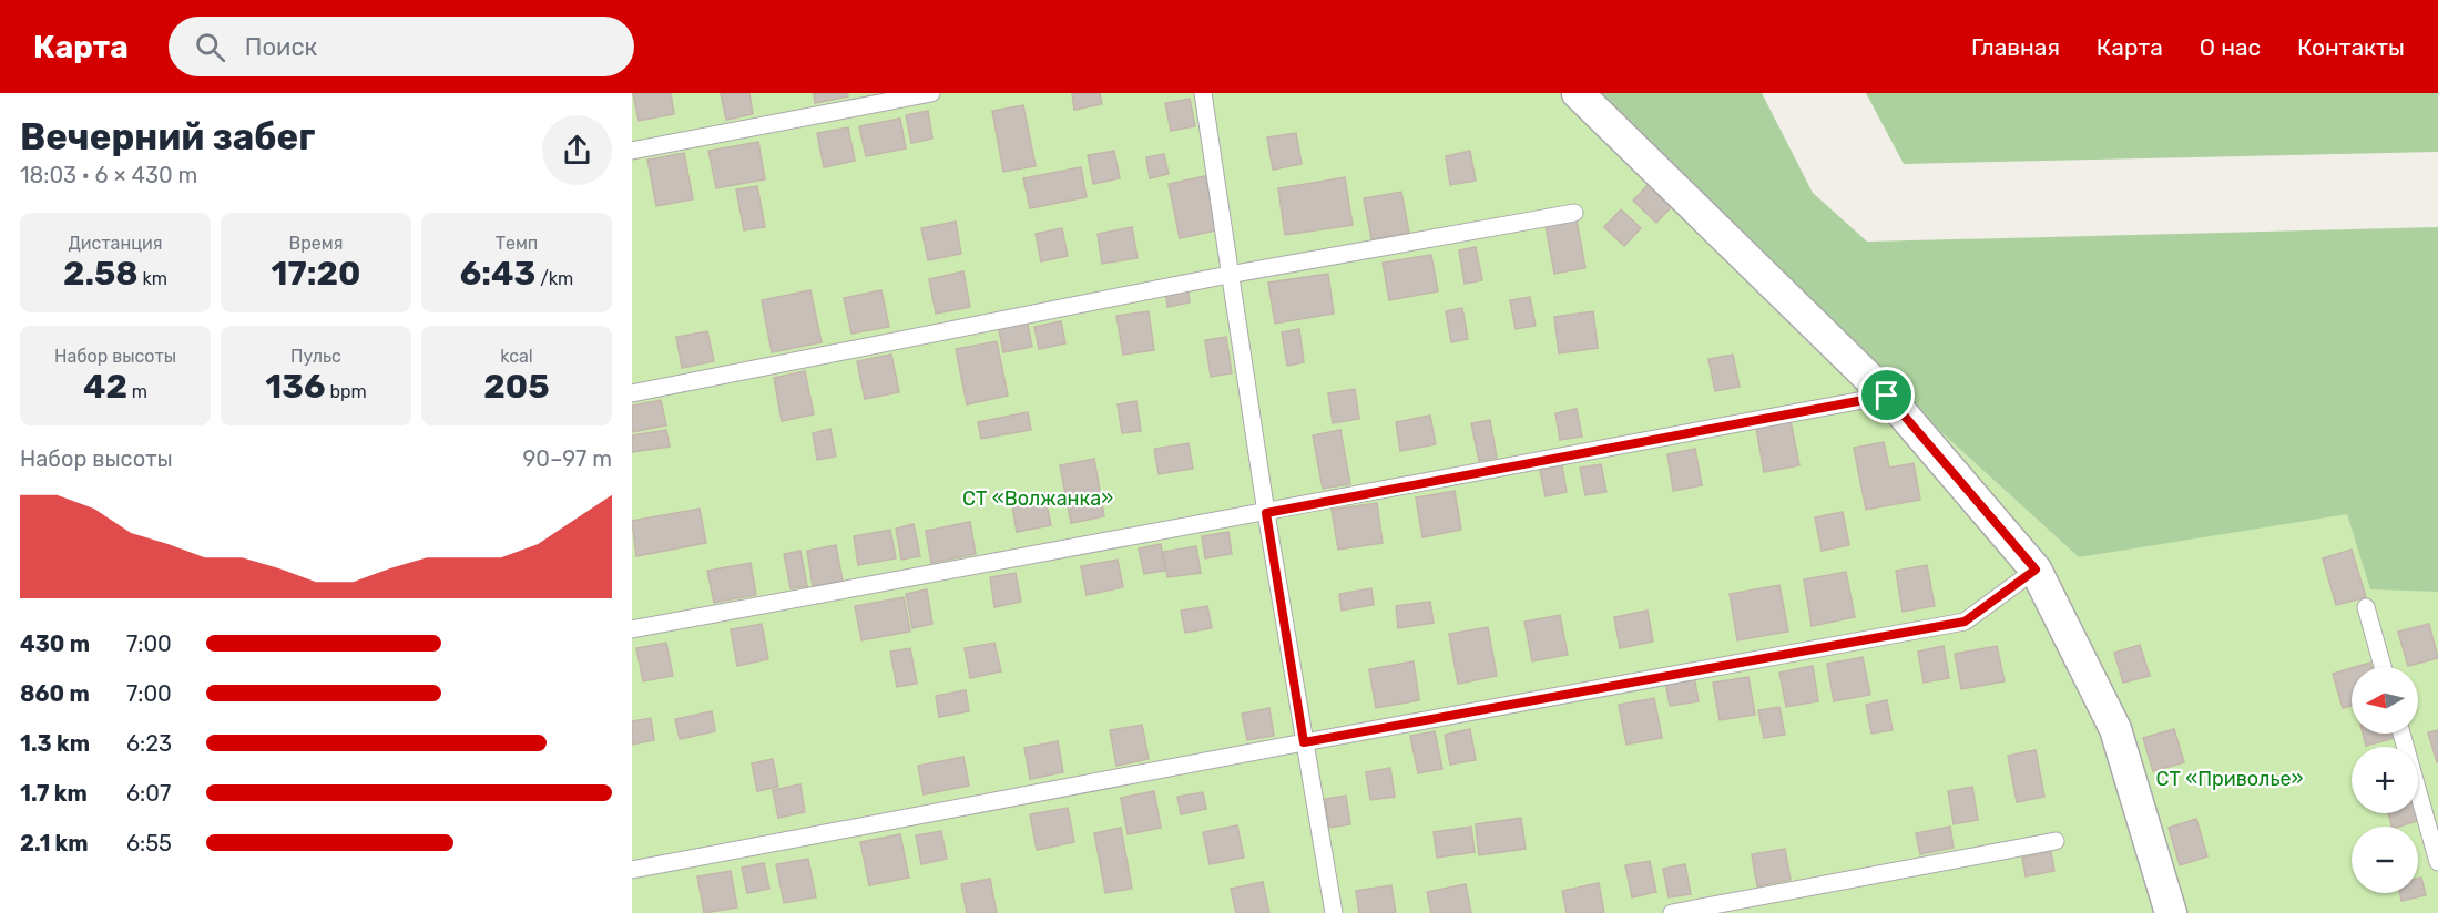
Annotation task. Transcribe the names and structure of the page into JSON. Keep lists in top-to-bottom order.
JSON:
{
  "parks": ["СТ «Волжанка»", "СТ «Приволье»"],
  "north": "left",
  "page": {
    "header": "Карта",
    "search": "Поиск",
    "nav": [
      "Главная",
      "Карта",
      "О нас",
      "Контакты"
    ],
    "heading": ["Вечерний забег", "18:03 · 6 × 430 m"],
    "stats": [
      ["Дистанция", "2.58 km"],
      ["Время", "17:20"],
      ["Темп", "6:43 /km"],
      ["Набор высоты", "42 m"],
      ["Пульс", "136 bpm"],
      ["kcal", "205"]
    ],
    "chart": ["Набор высоты", "90–97 m"],
    "list": [
      {
        "name": "430 m",
        "note": "7:00"
      },
      {
        "name": "860 m",
        "note": "7:00"
      },
      {
        "name": "1.3 km",
        "note": "6:23"
      },
      {
        "name": "1.7 km",
        "note": "6:07"
      },
      {
        "name": "2.1 km",
        "note": "6:55"
      }
    ],
    "map_buttons": ["+", "−"]
  }
}
